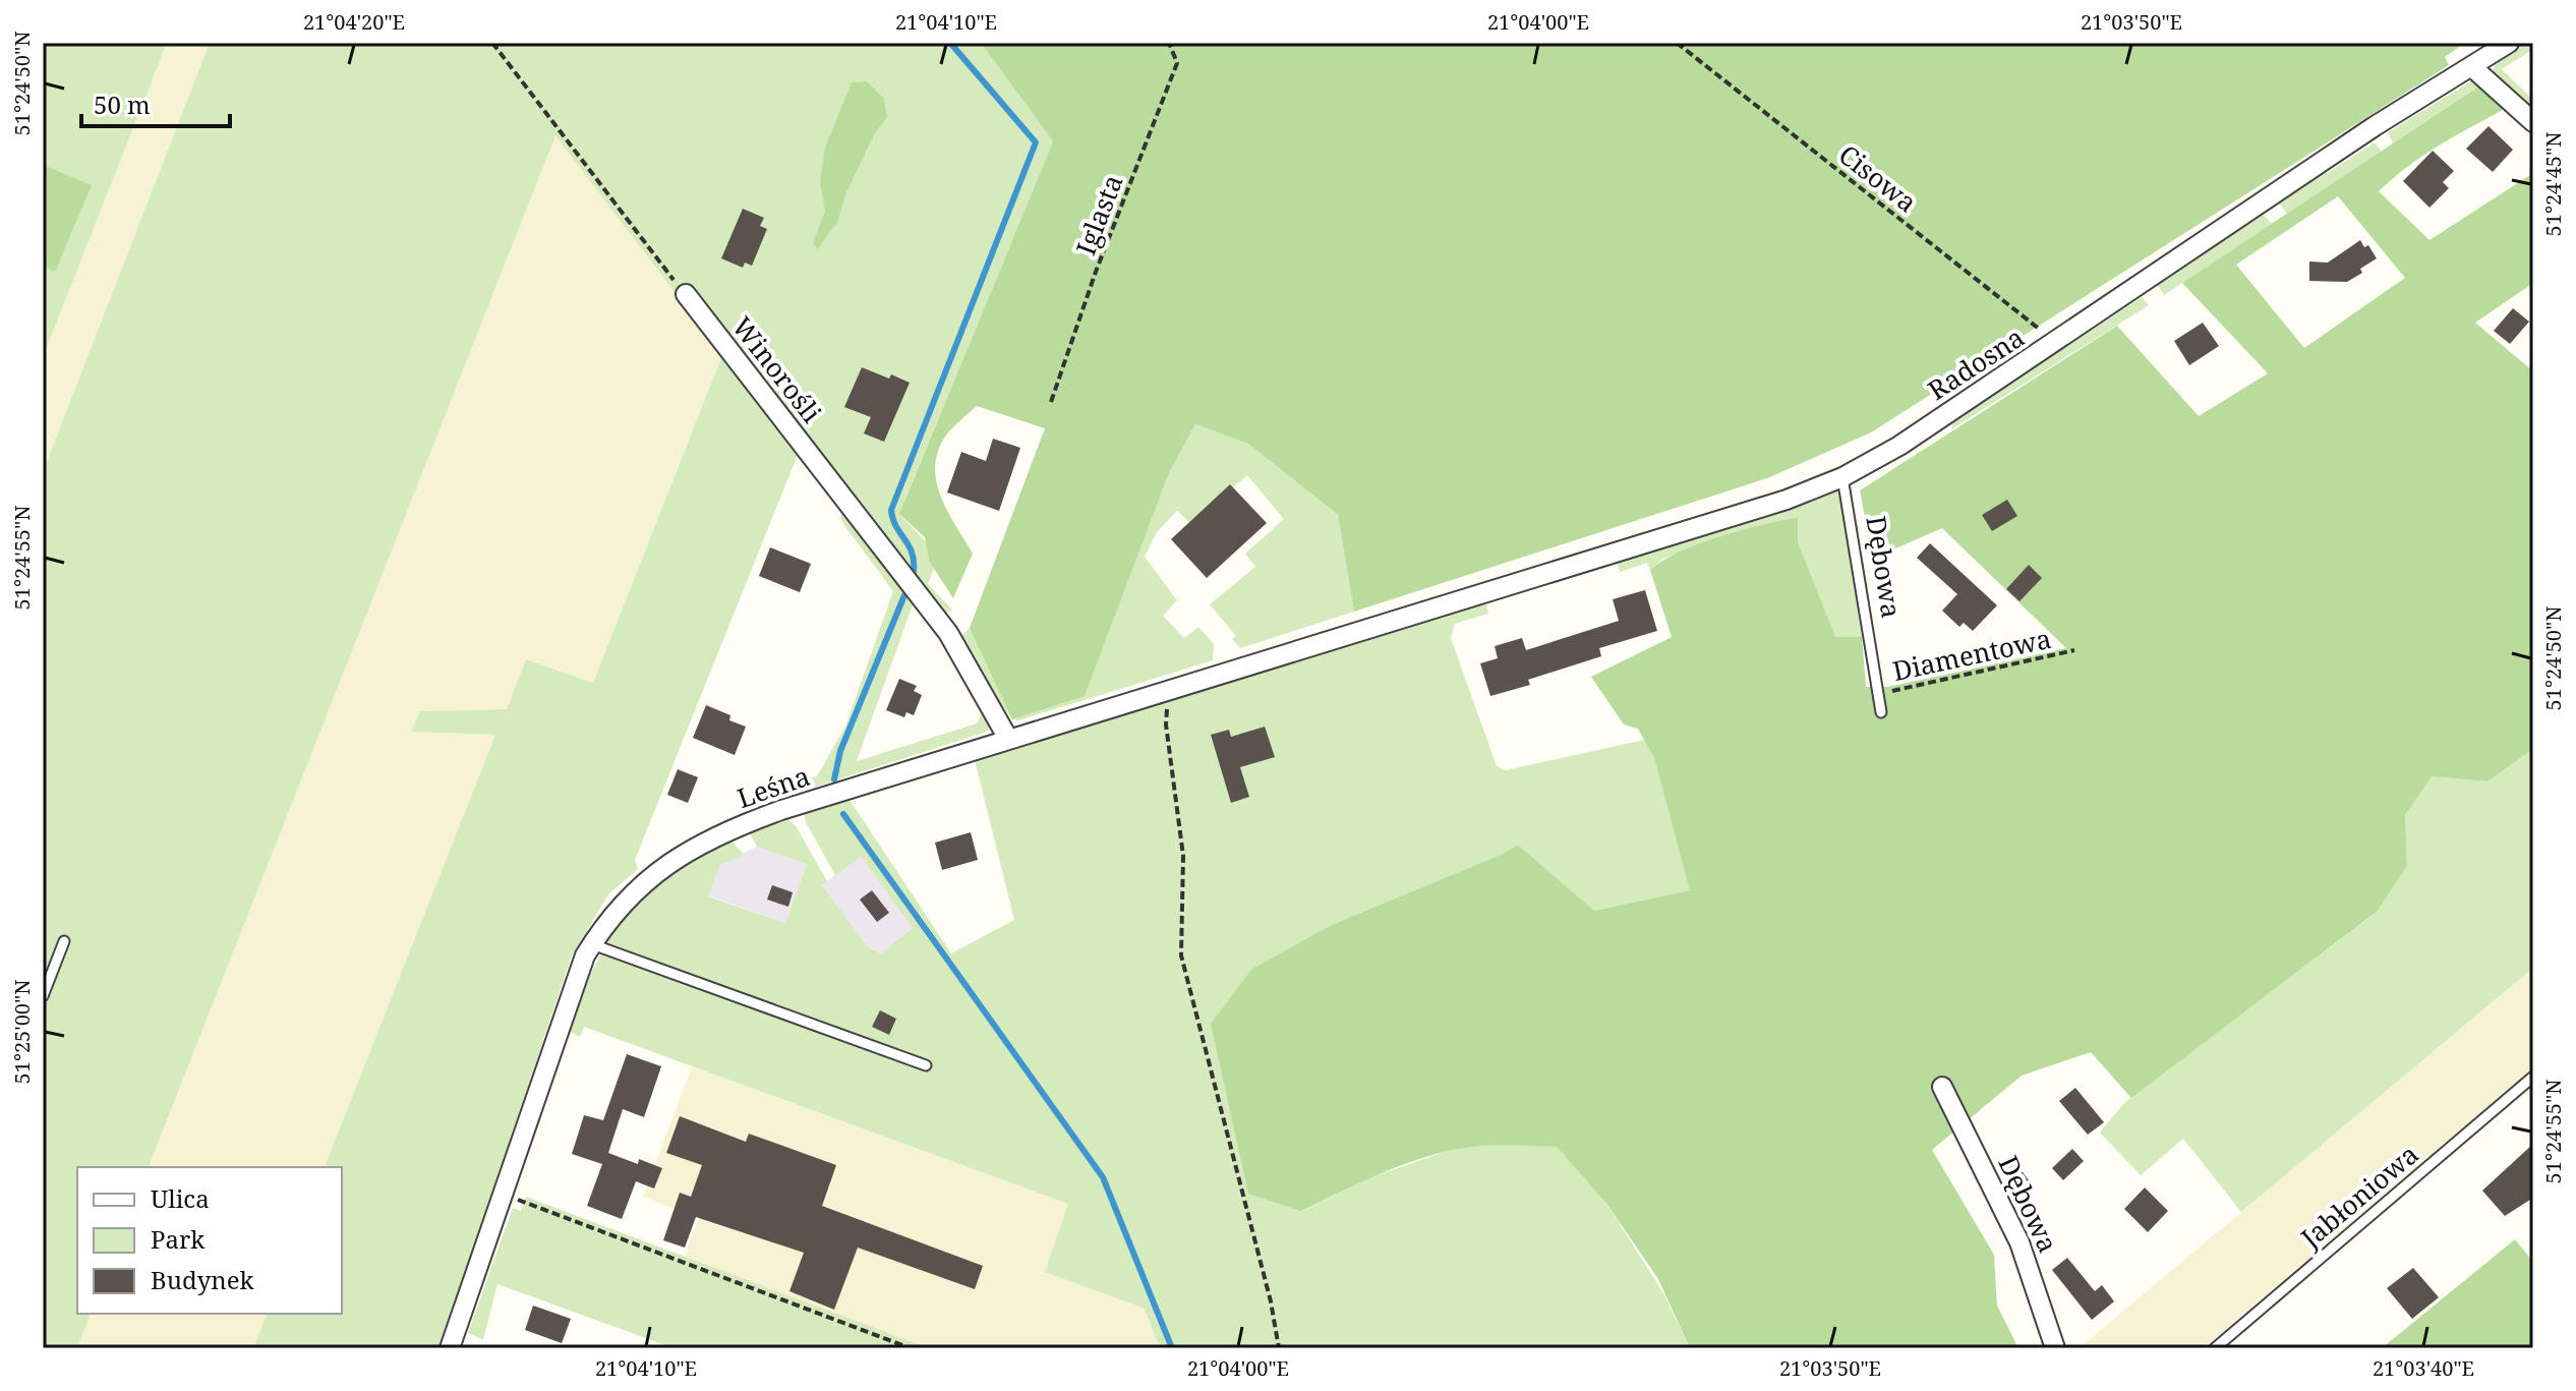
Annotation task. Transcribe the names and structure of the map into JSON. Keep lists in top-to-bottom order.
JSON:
{
  "streets": {
    "street": [
      "Radosna",
      "Winorośli",
      "Dębowa",
      "Leśna"
    ],
    "lane": ["Jabłoniowa"],
    "path": ["Cisowa", "Iglasta", "Diamentowa"]
  },
  "crossings": [
    ["Cisowa", "Radosna"],
    ["Radosna", "Dębowa"],
    ["Radosna", "Leśna"],
    ["Winorośli", "Leśna"],
    ["Dębowa", "Diamentowa"]
  ],
  "legend": ["Ulica", "Park", "Budynek"],
  "scale_bar": "50 m",
  "coordinates": [
    "21°04'20\"E",
    "21°04'10\"E",
    "21°04'00\"E",
    "21°03'50\"E",
    "51°24'50\"N",
    "51°24'45\"N",
    "51°24'55\"N",
    "51°25'00\"N",
    "21°03'40\"E"
  ]
}
